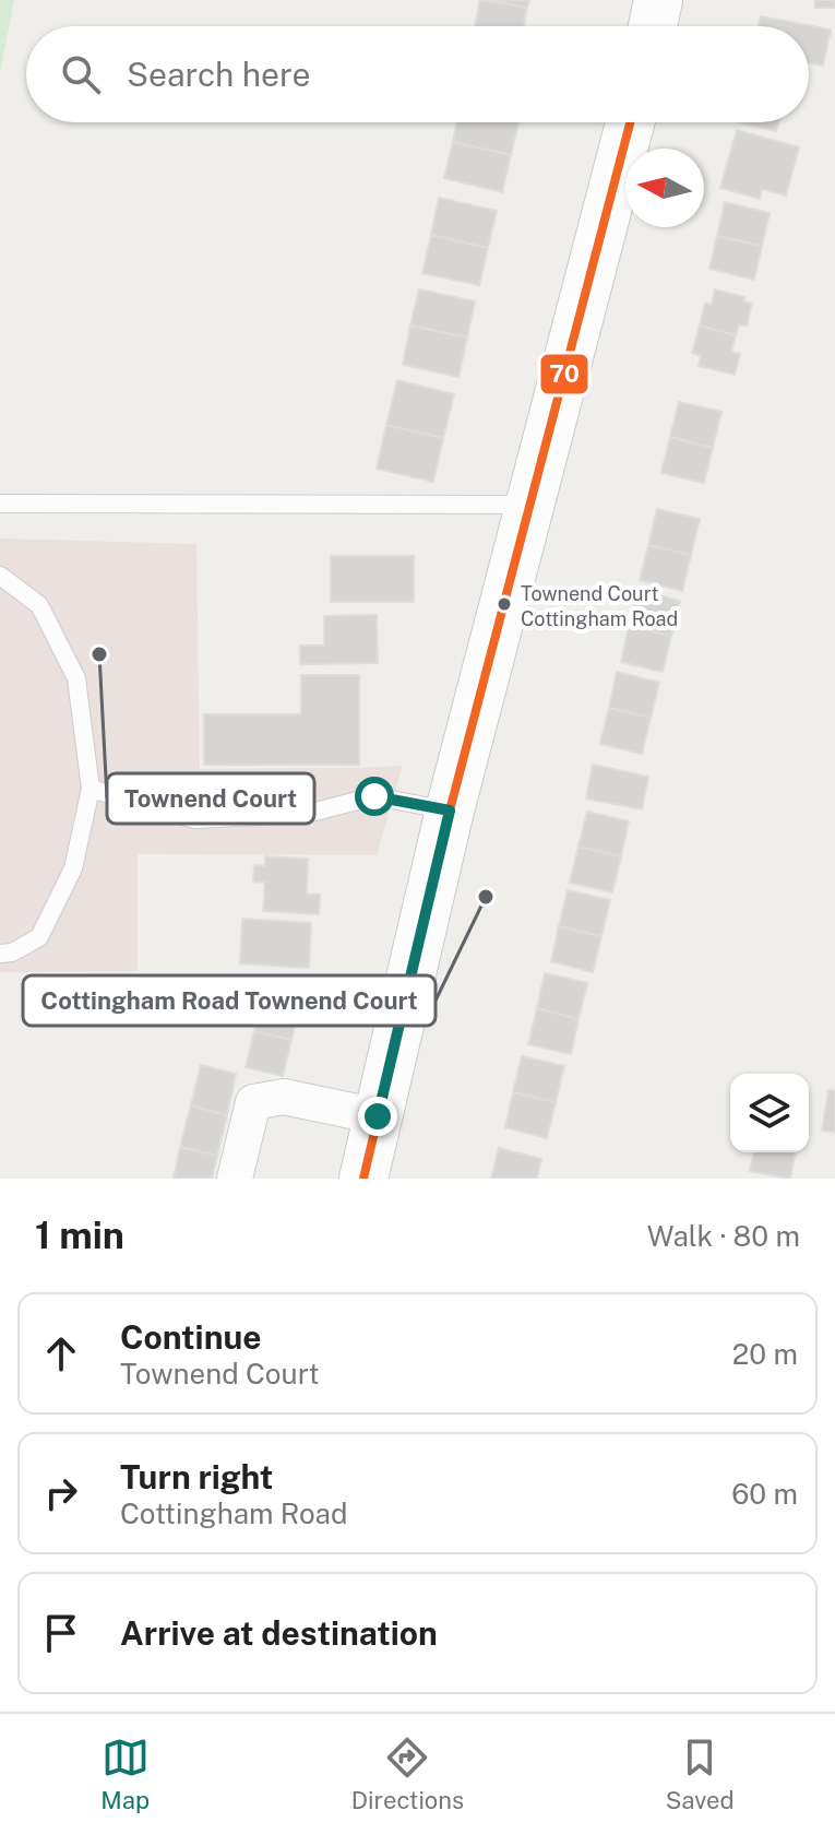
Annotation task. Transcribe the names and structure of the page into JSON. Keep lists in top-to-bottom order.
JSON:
{
  "places": ["Townend Court Cottingham Road", "Townend Court", "Cottingham Road Townend Court"],
  "lines": ["transit line 70"],
  "north": "left",
  "page": {
    "search": "Search here",
    "heading": ["1 min", "Walk · 80 m"],
    "list": [
      ["Continue", "Townend Court", "20 m"],
      ["Turn right", "Cottingham Road", "60 m"],
      "Arrive at destination"
    ],
    "nav": ["Map", "Directions", "Saved"]
  }
}
